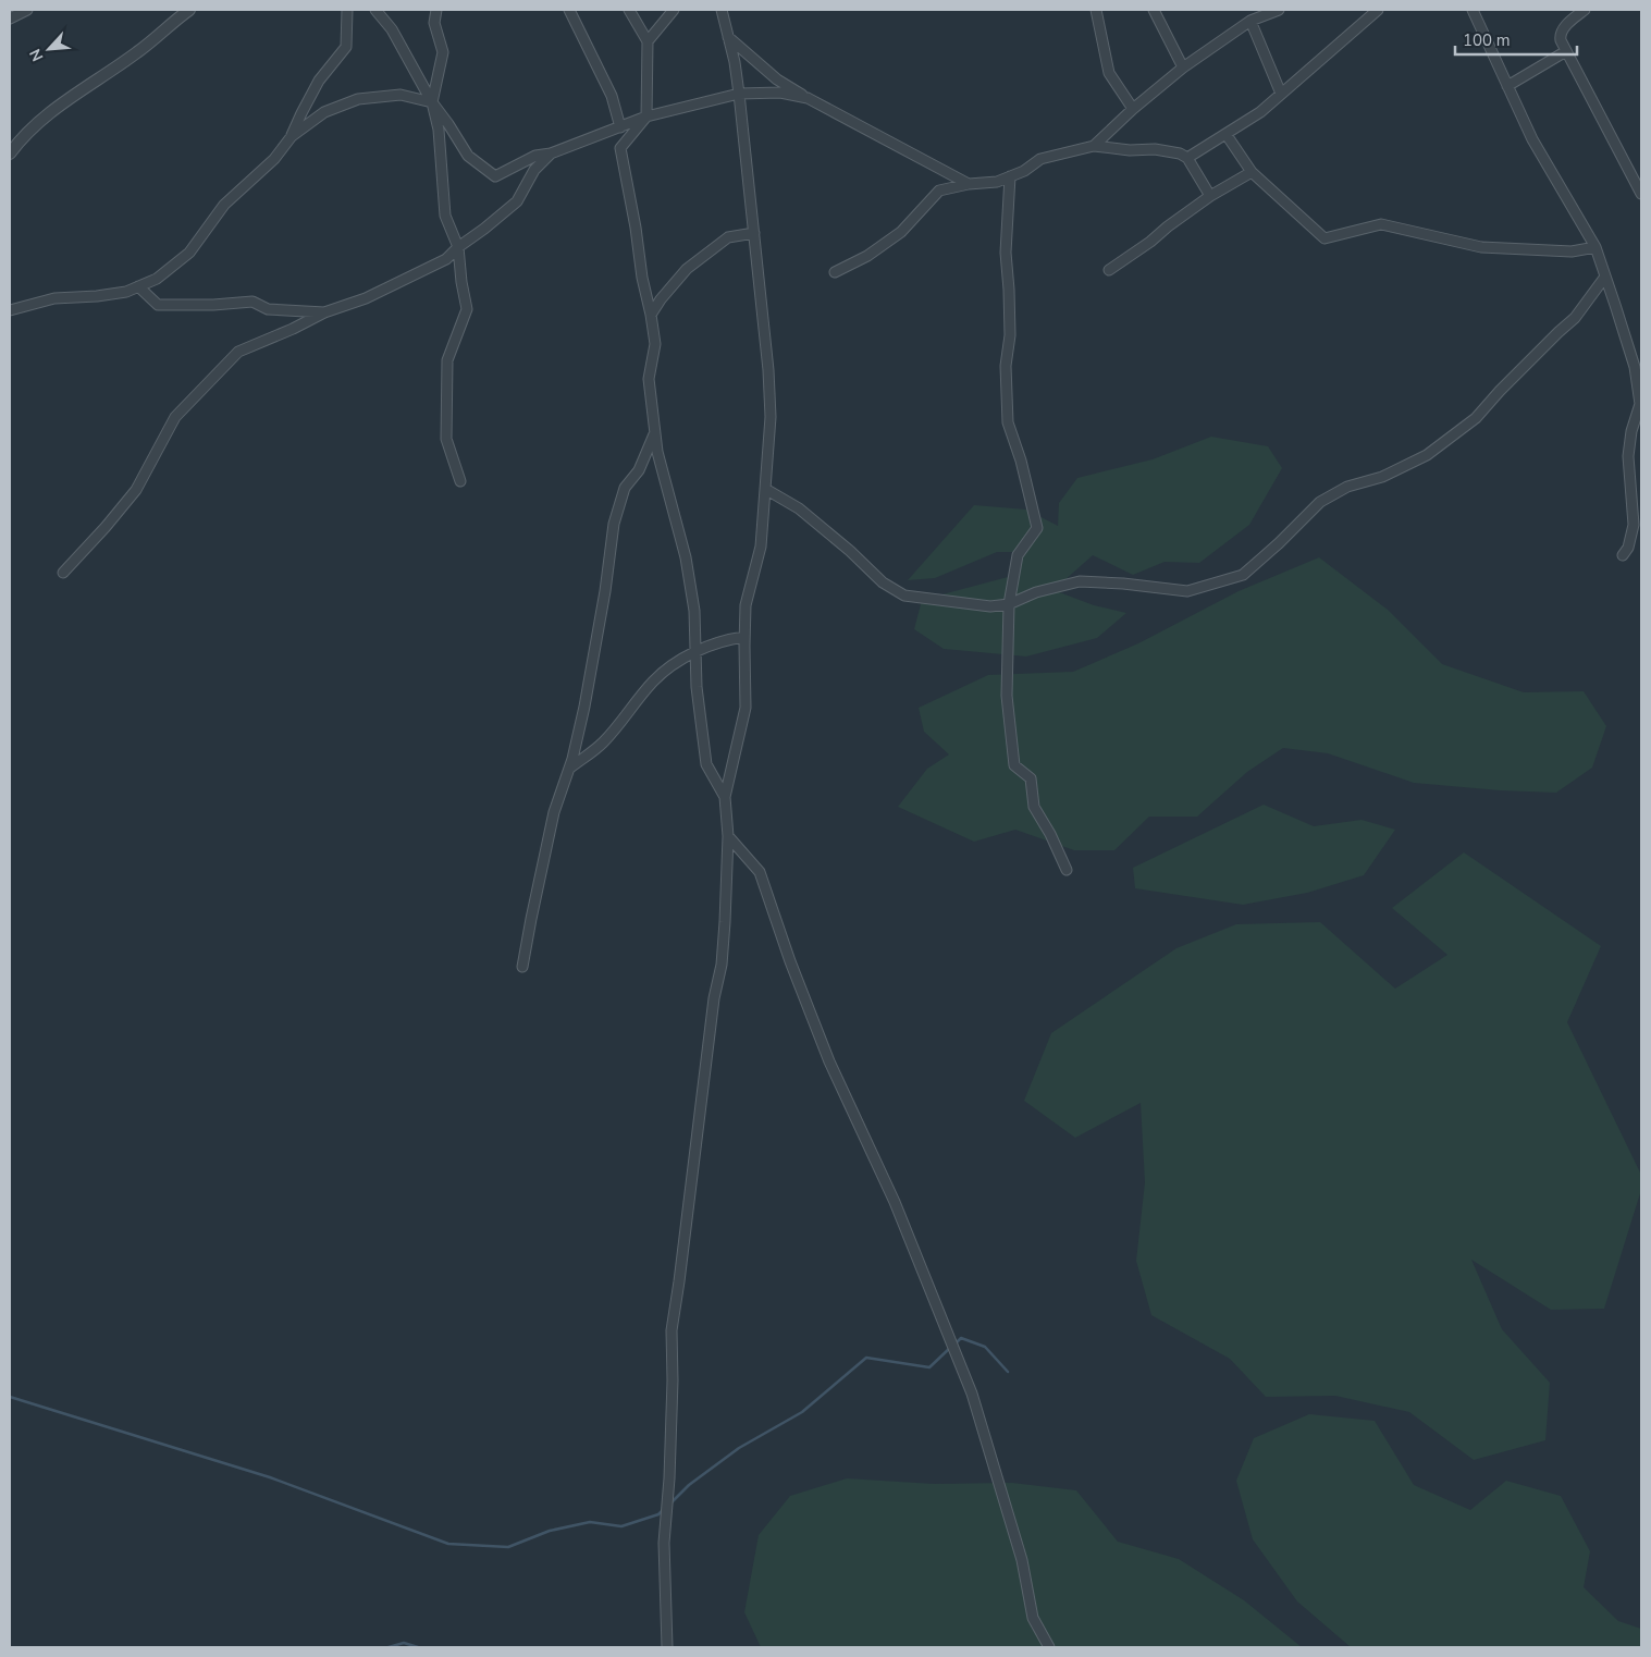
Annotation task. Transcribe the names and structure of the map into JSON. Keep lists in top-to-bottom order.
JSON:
{
  "scale_bar": "100 m",
  "north": "bottom left"
}
